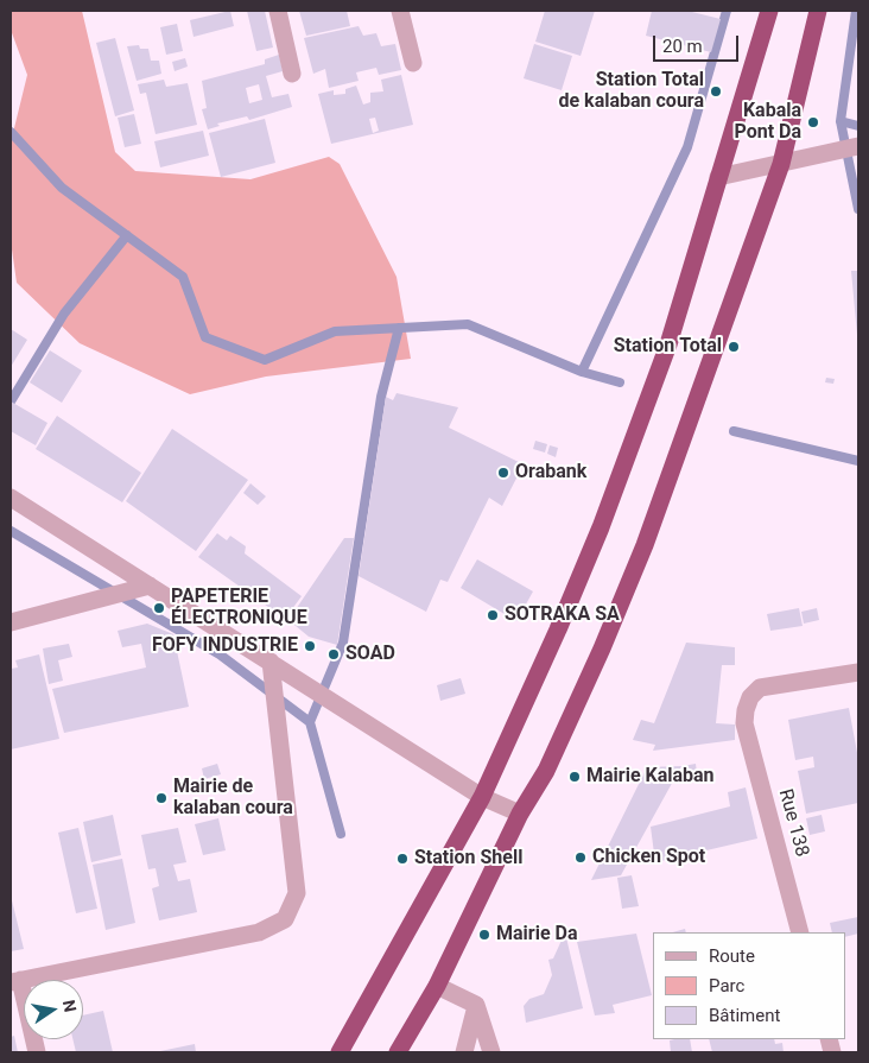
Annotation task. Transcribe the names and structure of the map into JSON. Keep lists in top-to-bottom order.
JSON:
{
  "streets": {
    "street": ["Rue 138"]
  },
  "places": [
    "Station Total de kalaban coura",
    "Kabala Pont Da",
    "Station Total",
    "Orabank",
    "PAPETERIE ÉLECTRONIQUE",
    "SOTRAKA SA",
    "FOFY INDUSTRIE",
    "SOAD",
    "Mairie Kalaban",
    "Mairie de kalaban coura",
    "Chicken Spot",
    "Station Shell",
    "Mairie Da"
  ],
  "legend": ["Route", "Parc", "Bâtiment"],
  "scale_bar": "20 m",
  "north": "right"
}
